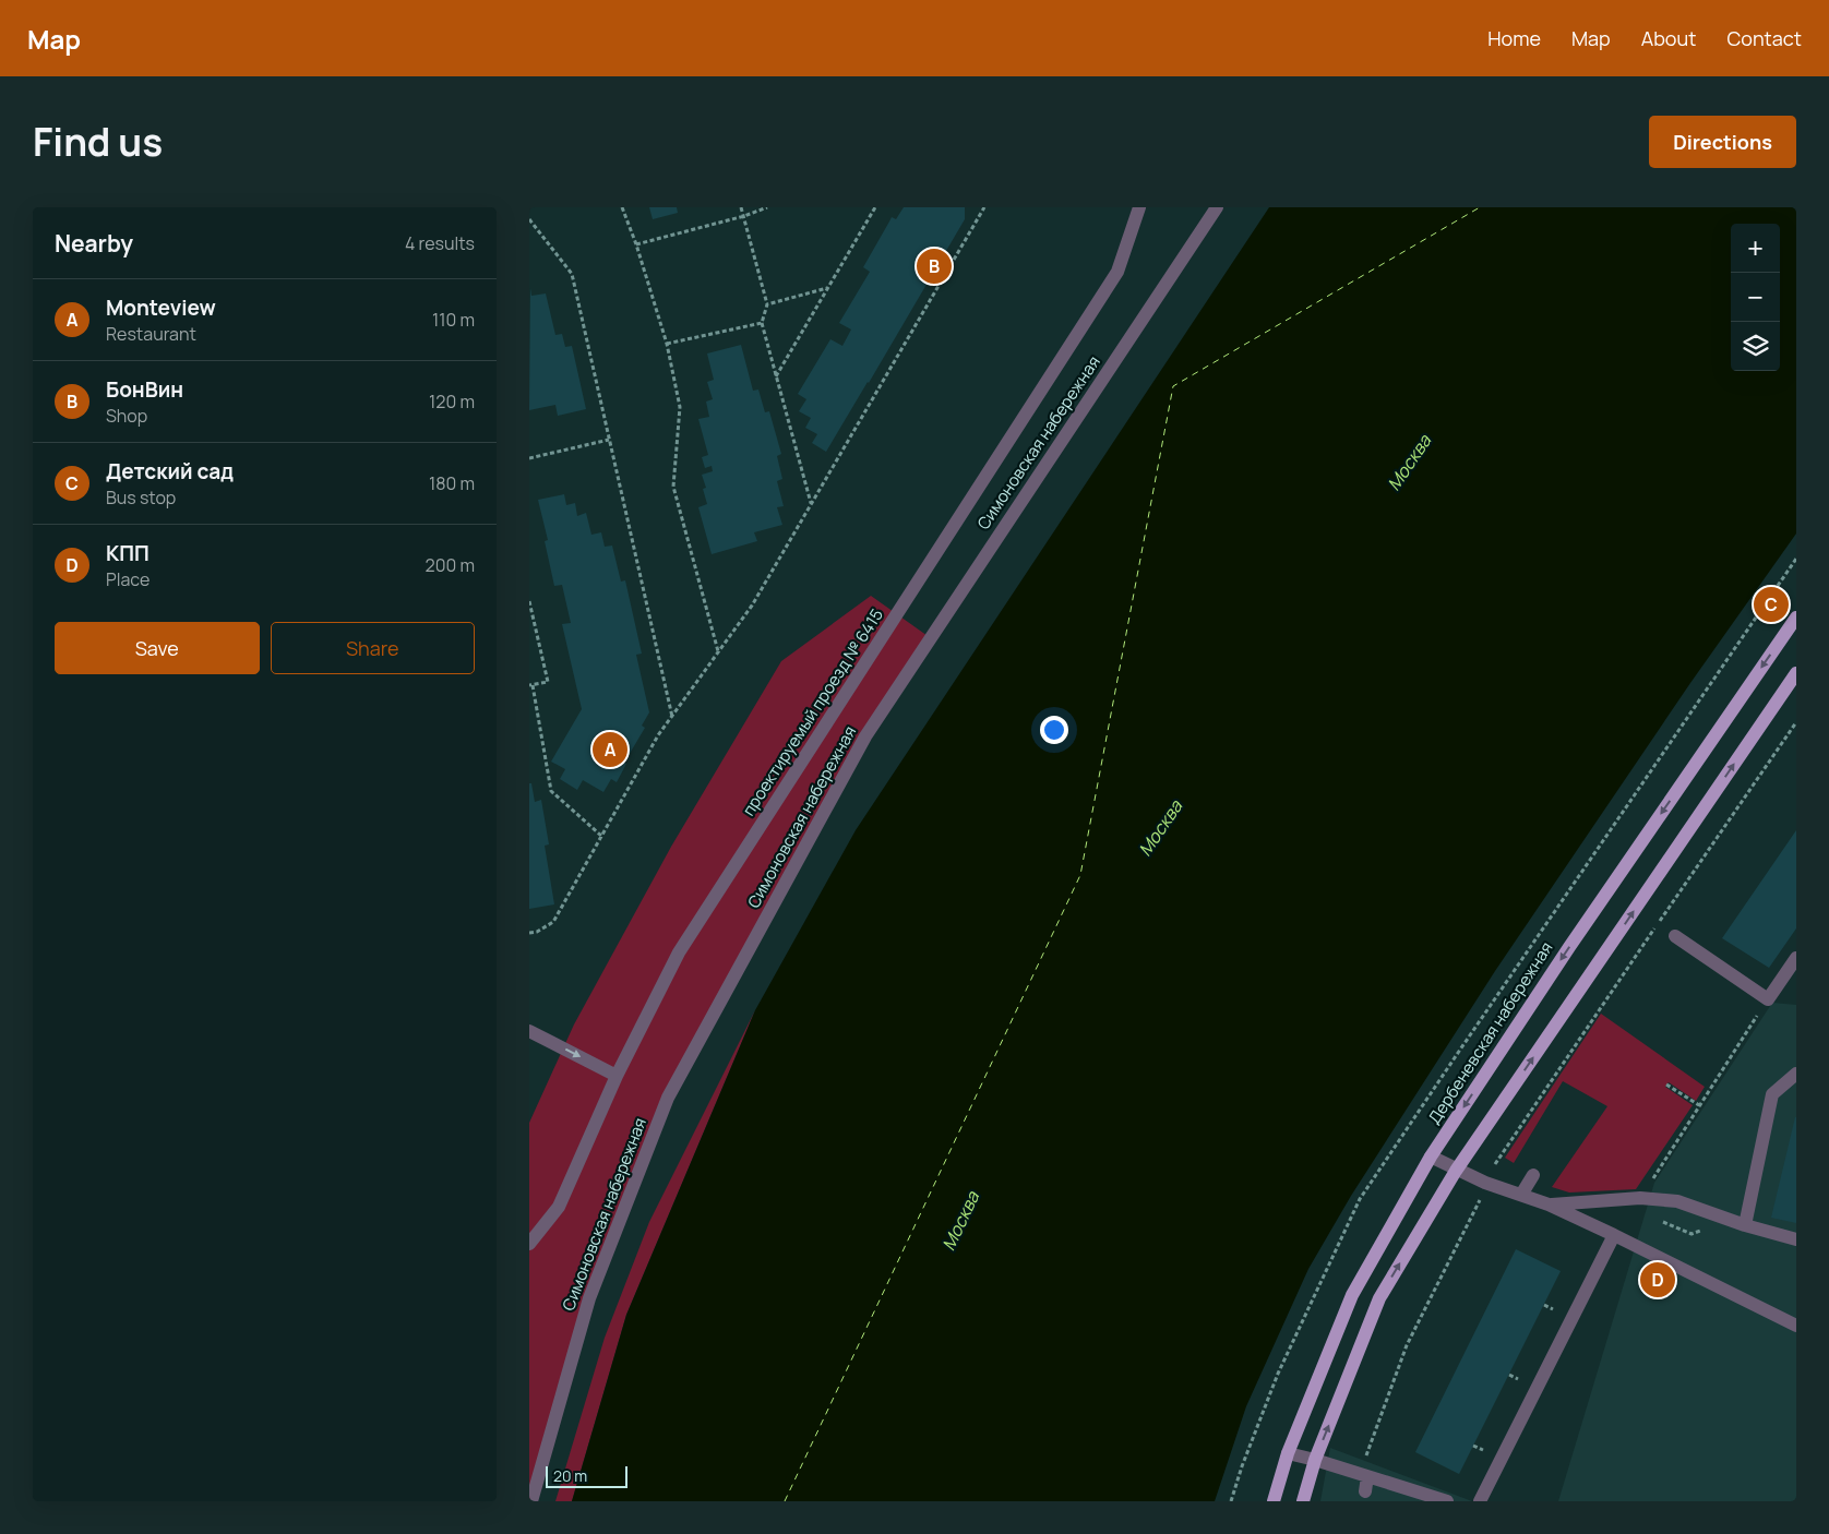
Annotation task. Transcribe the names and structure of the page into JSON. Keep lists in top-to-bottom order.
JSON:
{
  "streets": {
    "main road": ["Дербеневская набережная"],
    "street": ["Симоновская набережная", "проектируемый проезд № 6415"]
  },
  "water": ["Москва"],
  "scale_bar": "20 m",
  "page": {
    "header": "Map",
    "nav": [
      "Home",
      "Map",
      "About",
      "Contact"
    ],
    "title": "Find us",
    "buttons": [
      "Directions",
      ["Save", "Share"]
    ],
    "heading": ["Nearby", "4 results"],
    "map_buttons": ["+", "−"],
    "pins": [
      "B",
      "C",
      "A",
      "D"
    ],
    "list": [
      {
        "mark": "A",
        "name": "Monteview",
        "note": "Restaurant",
        "value": "110 m"
      },
      {
        "mark": "B",
        "name": "БонВин",
        "note": "Shop",
        "value": "120 m"
      },
      {
        "mark": "C",
        "name": "Детский сад",
        "note": "Bus stop",
        "value": "180 m"
      },
      {
        "mark": "D",
        "name": "КПП",
        "note": "Place",
        "value": "200 m"
      }
    ],
    "scale": "20 m"
  }
}
